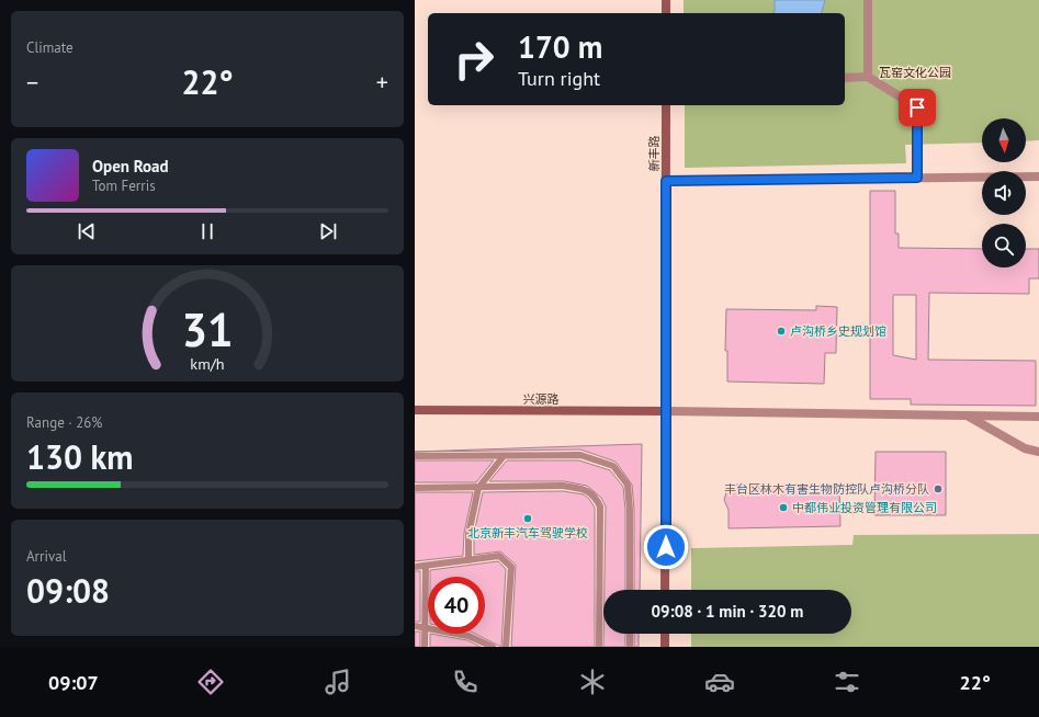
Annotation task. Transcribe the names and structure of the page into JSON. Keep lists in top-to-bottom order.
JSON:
{
  "streets": {
    "street": ["新丰路", "兴源路"]
  },
  "crossings": [
    ["新丰路", "兴源路"]
  ],
  "parks": ["瓦窑文化公园"],
  "places": [
    "卢沟桥乡史规划馆",
    "丰台区林木有害生物防控队卢沟桥分队",
    "中都伟业投资管理有限公司",
    "北京新丰汽车驾驶学校"
  ],
  "north": "bottom",
  "page": {
    "tile": [
      "Climate",
      ["Range · 26%", "130 km"],
      ["Arrival", "09:08"]
    ],
    "turn": ["170 m", "Turn right"],
    "heat": ["−", "22°", "+"],
    "song": ["Open Road", "Tom Ferris"],
    "limit": "40",
    "trip": "09:08 · 1 min · 320 m",
    "tabs": ["09:07", "22°"],
    "gauge": ["31", "km/h"]
  }
}
